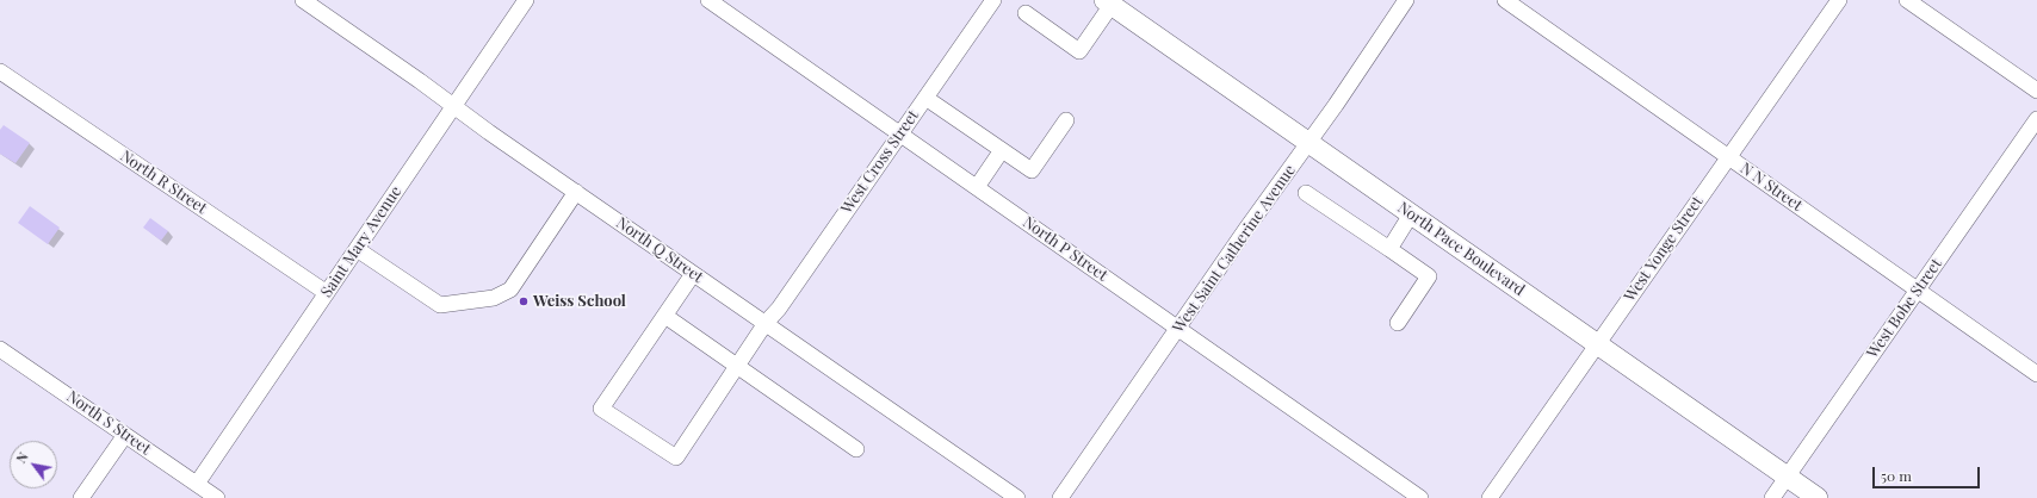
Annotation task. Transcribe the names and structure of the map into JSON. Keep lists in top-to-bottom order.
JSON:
{
  "streets": {
    "main road": ["North Pace Boulevard"],
    "street": [
      "West Cross Street",
      "North R Street",
      "N N Street",
      "Saint Mary Avenue",
      "North P Street",
      "West Saint Catherine Avenue",
      "West Yonge Street",
      "North Q Street",
      "West Bobe Street",
      "North S Street"
    ]
  },
  "crossings": [
    ["West Cross Street", "North P Street"],
    ["West Cross Street", "North Q Street"],
    ["North R Street", "Saint Mary Avenue"],
    ["N N Street", "West Yonge Street"],
    ["N N Street", "West Bobe Street"],
    ["Saint Mary Avenue", "North Q Street"],
    ["Saint Mary Avenue", "North S Street"],
    ["North P Street", "West Saint Catherine Avenue"],
    ["West Saint Catherine Avenue", "North Pace Boulevard"],
    ["North Pace Boulevard", "West Yonge Street"],
    ["North Pace Boulevard", "West Bobe Street"]
  ],
  "places": ["Weiss School"],
  "scale_bar": "50 m",
  "north": "top left"
}
